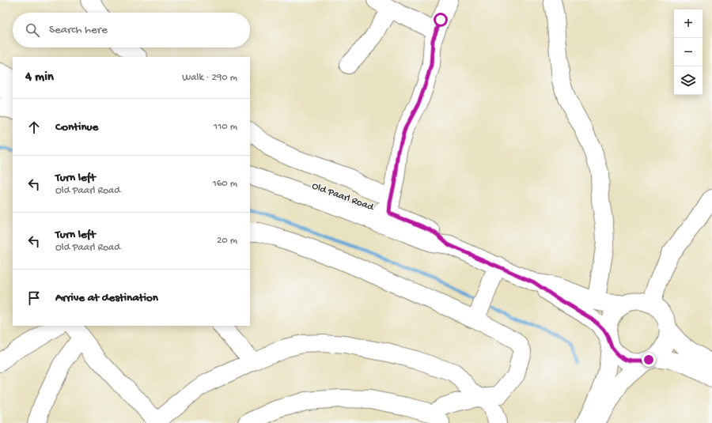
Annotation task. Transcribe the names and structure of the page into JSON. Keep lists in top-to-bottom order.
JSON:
{
  "streets": {
    "street": ["Old Paarl Road"]
  },
  "page": {
    "map_buttons": ["+", "−"],
    "search": "Search here",
    "heading": ["4 min", "Walk · 290 m"],
    "list": [
      ["Continue", "110 m"],
      ["Turn left", "Old Paarl Road", "160 m"],
      ["Turn left", "Old Paarl Road", "20 m"],
      "Arrive at destination"
    ]
  }
}
